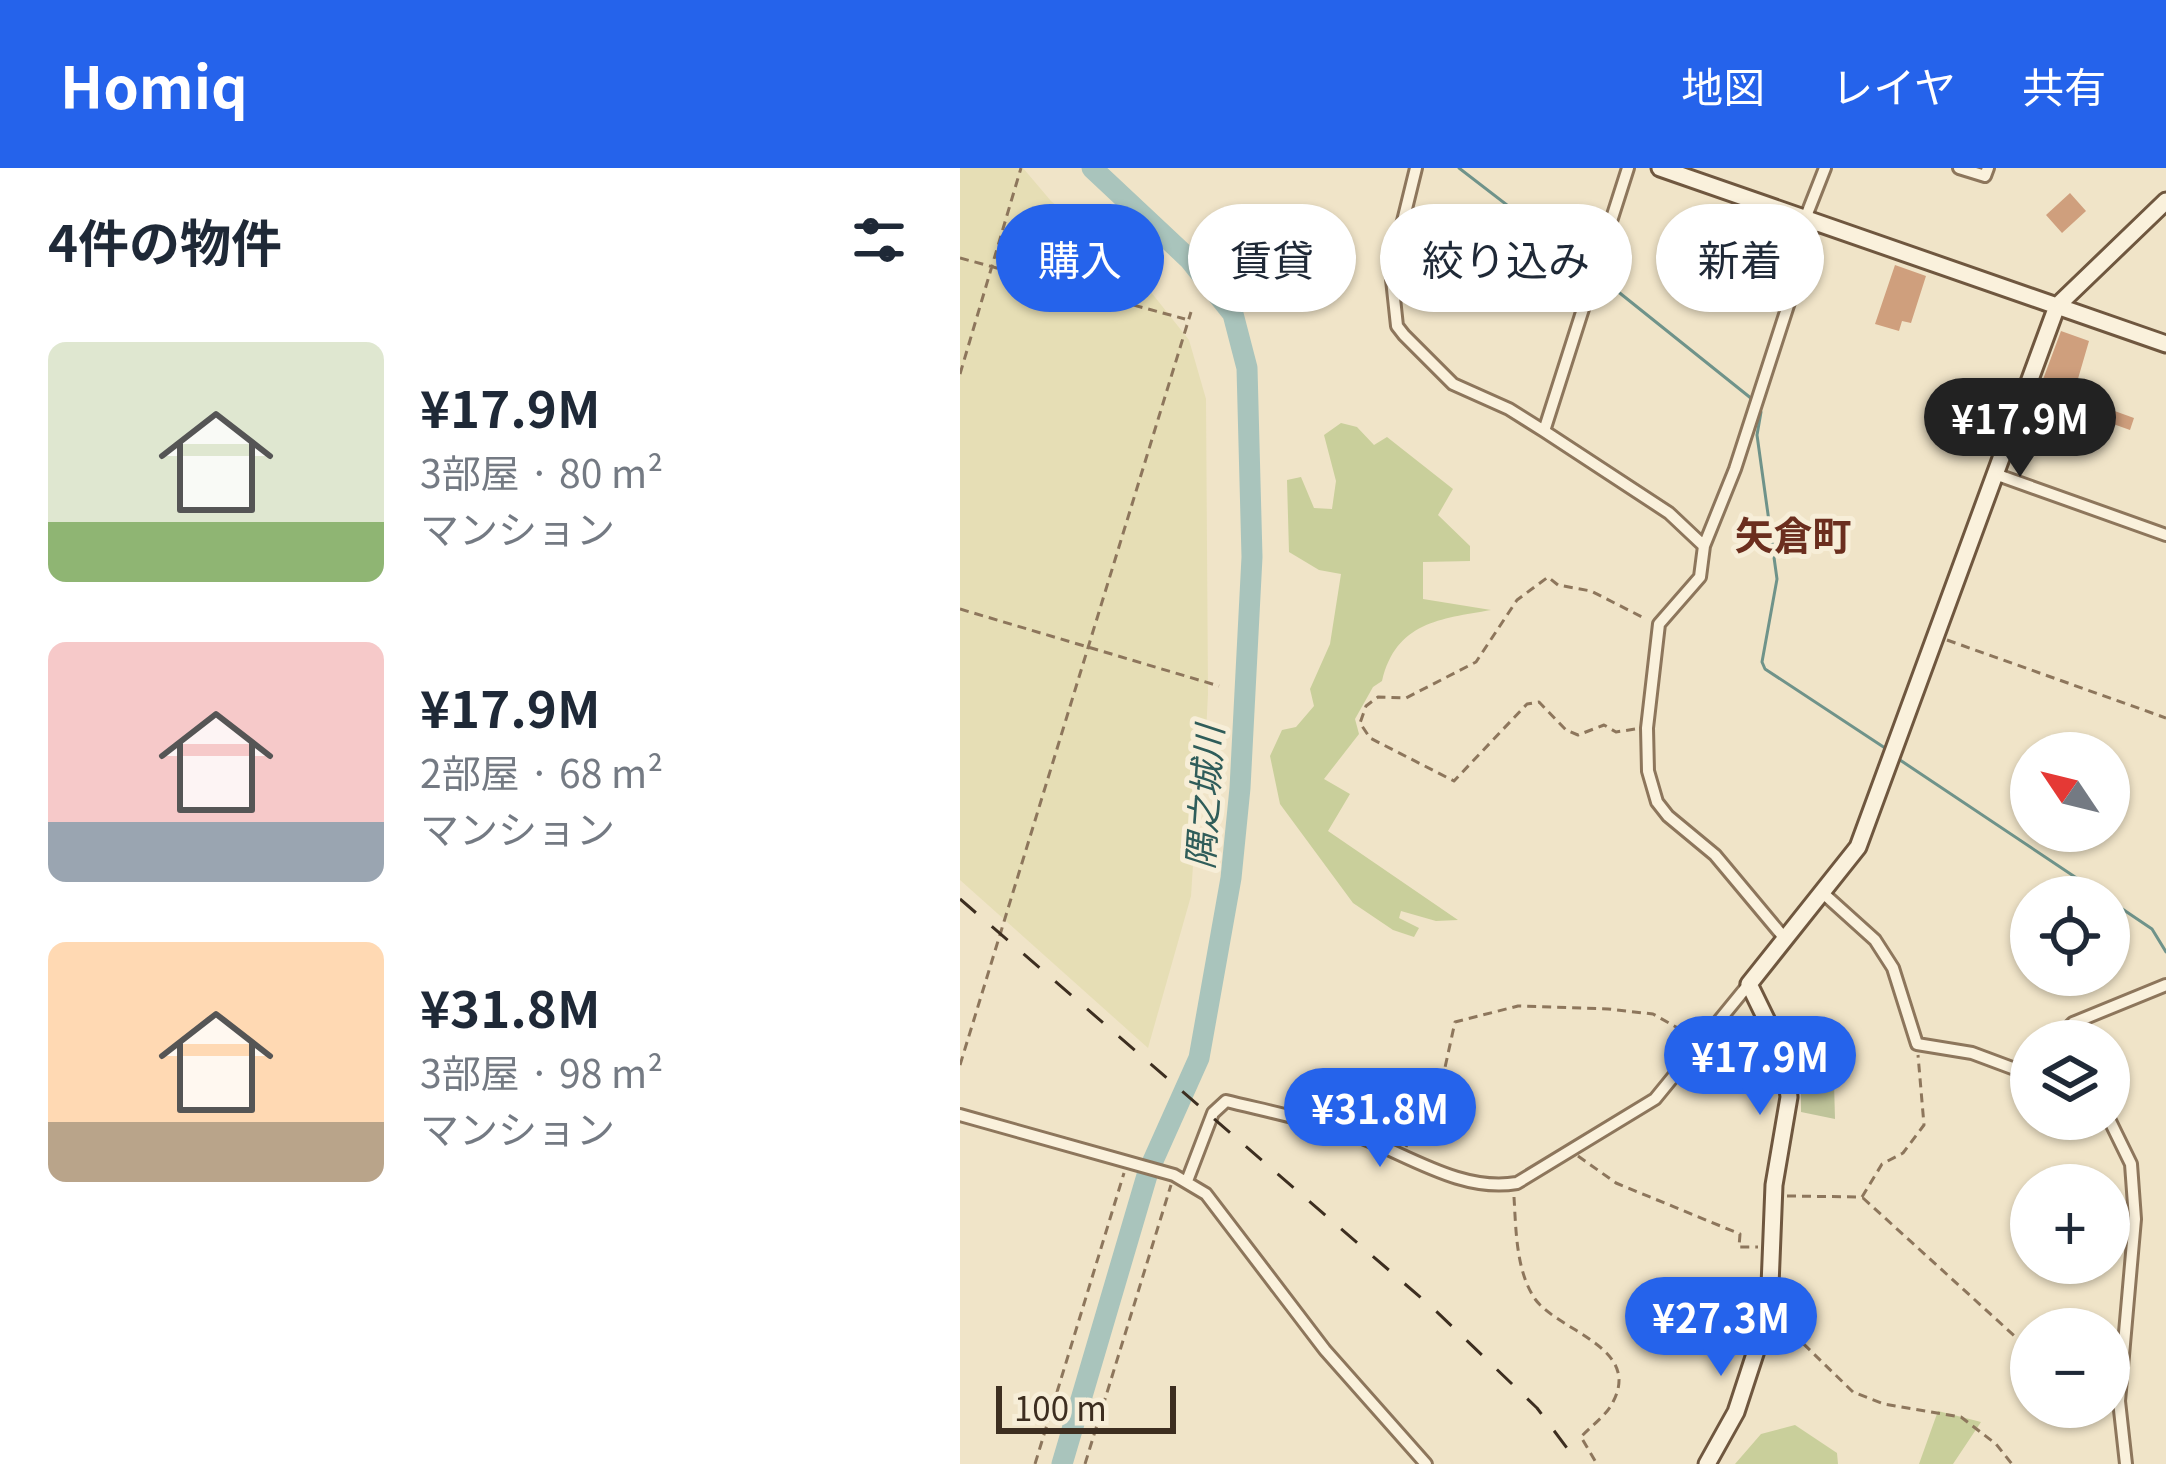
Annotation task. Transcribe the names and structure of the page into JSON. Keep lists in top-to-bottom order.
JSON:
{
  "districts": ["矢倉町"],
  "water": ["隅之城川"],
  "scale_bar": "100 m",
  "north": "top left",
  "page": {
    "header": "Homiq",
    "nav": ["地図", "レイヤ", "共有"],
    "heading": "4件の物件",
    "chip": [
      "購入",
      "賃貸",
      "絞り込み",
      "新着"
    ],
    "list": [
      {
        "name": "¥17.9M",
        "note": "3部屋 · 80 m² · マンション"
      },
      {
        "name": "¥17.9M",
        "note": "2部屋 · 68 m² · マンション"
      },
      {
        "name": "¥31.8M",
        "note": "3部屋 · 98 m² · マンション"
      }
    ],
    "price": [
      "¥17.9M",
      "¥17.9M",
      "¥31.8M",
      "¥27.3M"
    ],
    "map_buttons": ["+", "−"],
    "scale": "100 m"
  }
}
